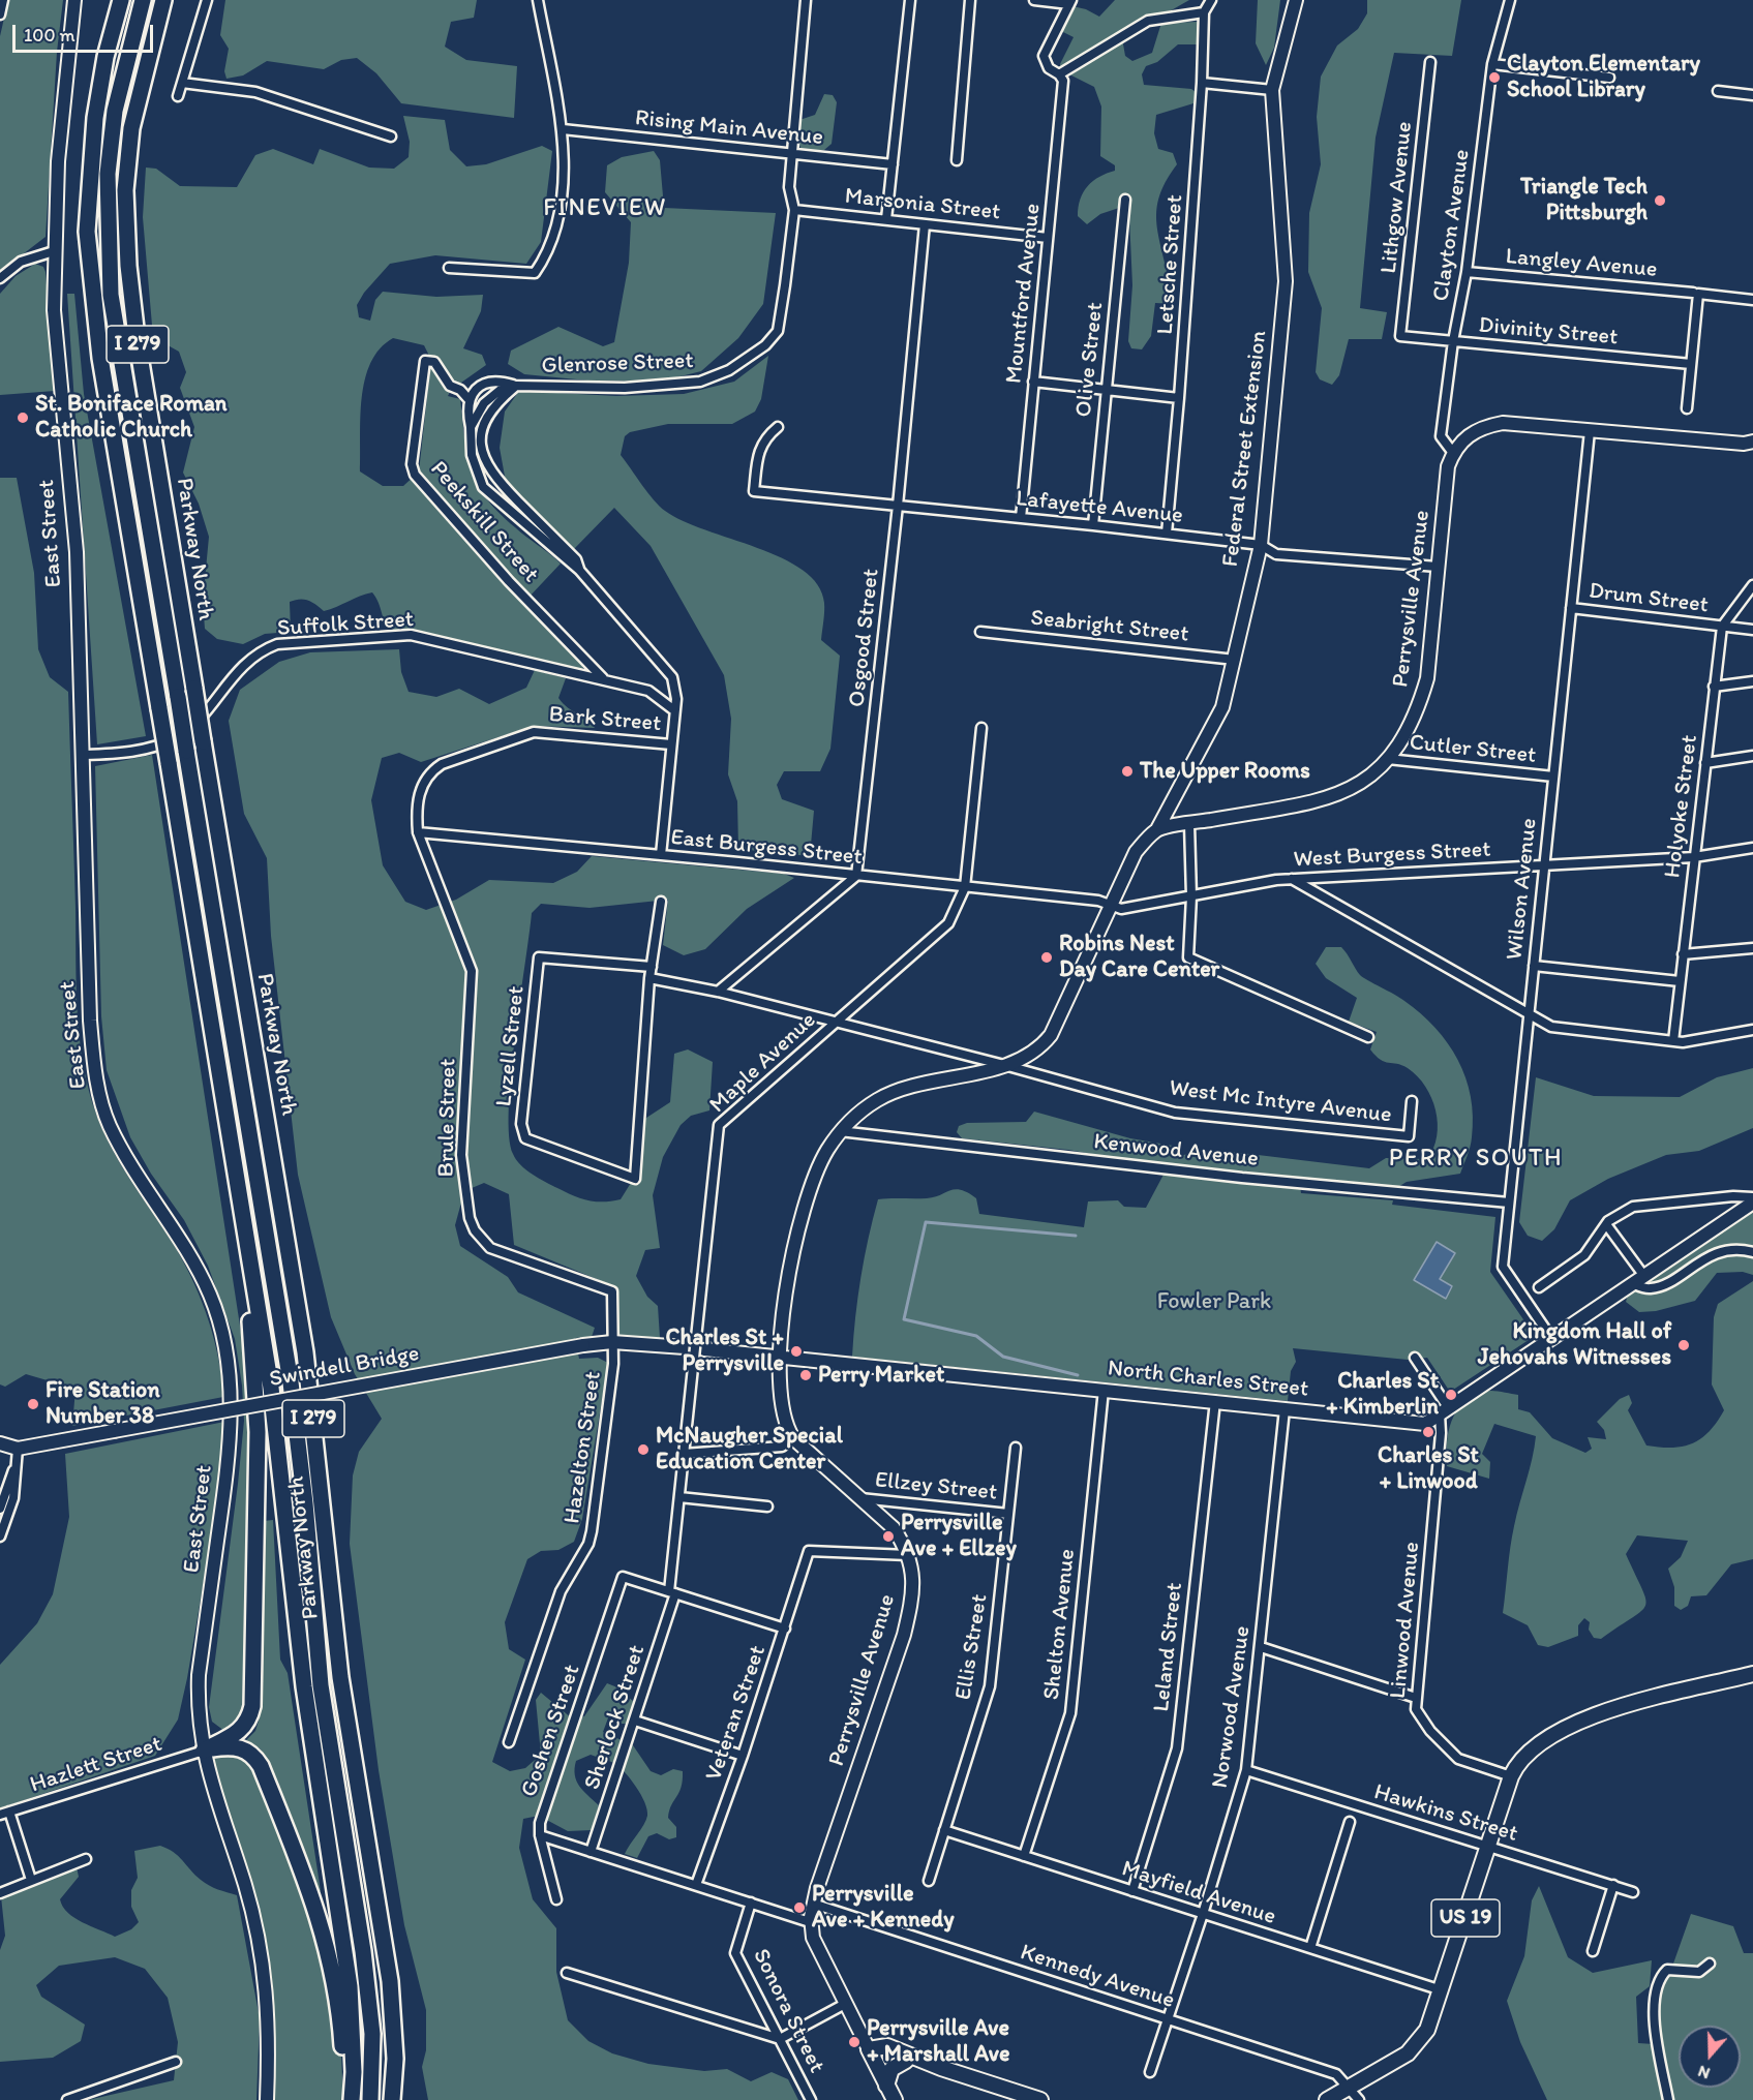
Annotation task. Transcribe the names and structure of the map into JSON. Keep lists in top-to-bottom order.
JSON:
{
  "streets": {
    "highway": ["I 279", "Parkway North"],
    "main road": [
      "Federal Street Extension",
      "East Street",
      "Perrysville Avenue",
      "Swindell Bridge",
      "North Charles Street",
      "US 19"
    ],
    "street": [
      "Rising Main Avenue",
      "Lithgow Avenue",
      "Marsonia Street",
      "Clayton Avenue",
      "Langley Avenue",
      "Letsche Street",
      "Mountford Avenue",
      "Divinity Street",
      "Olive Street",
      "Glenrose Street",
      "Lafayette Avenue",
      "Peekskill Street",
      "Drum Street",
      "Suffolk Street",
      "Seabright Street",
      "Osgood Street",
      "Bark Street",
      "Cutler Street",
      "Holyoke Street",
      "East Burgess Street",
      "West Burgess Street",
      "Wilson Avenue",
      "Lyzell Street",
      "Maple Avenue",
      "West Mc Intyre Avenue",
      "Brule Street",
      "Kenwood Avenue",
      "Hazelton Street",
      "Ellzey Street",
      "Linwood Avenue",
      "Shelton Avenue",
      "Ellis Street",
      "Leland Street",
      "Norwood Avenue",
      "Veteran Street",
      "Sherlock Street",
      "Goshen Street",
      "Hazlett Street",
      "Hawkins Street",
      "Mayfield Avenue",
      "Kennedy Avenue",
      "Sonora Street"
    ]
  },
  "crossings": [
    ["Lithgow Avenue", "Divinity Street"],
    ["Marsonia Street", "Mountford Avenue"],
    ["Marsonia Street", "Glenrose Street"],
    ["Marsonia Street", "Osgood Street"],
    ["Clayton Avenue", "Langley Avenue"],
    ["Clayton Avenue", "Divinity Street"],
    ["Clayton Avenue", "Perrysville Avenue"],
    ["Letsche Street", "Lafayette Avenue"],
    ["Mountford Avenue", "Lafayette Avenue"],
    ["Olive Street", "Lafayette Avenue"],
    ["Federal Street Extension", "Lafayette Avenue"],
    ["Federal Street Extension", "Perrysville Avenue"],
    ["Federal Street Extension", "Seabright Street"],
    ["Lafayette Avenue", "Perrysville Avenue"],
    ["Lafayette Avenue", "Osgood Street"],
    ["Peekskill Street", "Suffolk Street"],
    ["East Street", "Suffolk Street"],
    ["East Street", "Hazlett Street"],
    ["Perrysville Avenue", "Cutler Street"],
    ["Perrysville Avenue", "East Burgess Street"],
    ["Perrysville Avenue", "West Burgess Street"],
    ["Perrysville Avenue", "West Mc Intyre Avenue"],
    ["Perrysville Avenue", "Kenwood Avenue"],
    ["Perrysville Avenue", "North Charles Street"],
    ["Perrysville Avenue", "Ellzey Street"],
    ["Perrysville Avenue", "Veteran Street"],
    ["Perrysville Avenue", "Kennedy Avenue"],
    ["Drum Street", "Holyoke Street"],
    ["Drum Street", "Wilson Avenue"],
    ["Osgood Street", "East Burgess Street"],
    ["Bark Street", "East Burgess Street"],
    ["Bark Street", "Brule Street"],
    ["Cutler Street", "Wilson Avenue"],
    ["Holyoke Street", "West Burgess Street"],
    ["East Burgess Street", "West Burgess Street"],
    ["East Burgess Street", "Maple Avenue"],
    ["East Burgess Street", "Brule Street"],
    ["West Burgess Street", "Wilson Avenue"],
    ["Wilson Avenue", "Kenwood Avenue"],
    ["Wilson Avenue", "North Charles Street"],
    ["Lyzell Street", "West Mc Intyre Avenue"],
    ["Maple Avenue", "West Mc Intyre Avenue"],
    ["Maple Avenue", "North Charles Street"],
    ["Maple Avenue", "Sherlock Street"],
    ["Maple Avenue", "Goshen Street"],
    ["Brule Street", "Hazelton Street"],
    ["Swindell Bridge", "Hazelton Street"],
    ["North Charles Street", "Linwood Avenue"],
    ["North Charles Street", "Shelton Avenue"],
    ["North Charles Street", "Leland Street"],
    ["North Charles Street", "Norwood Avenue"],
    ["Ellzey Street", "Ellis Street"],
    ["Linwood Avenue", "US 19"],
    ["Shelton Avenue", "Mayfield Avenue"],
    ["Ellis Street", "Mayfield Avenue"],
    ["Leland Street", "Mayfield Avenue"],
    ["Norwood Avenue", "Hawkins Street"],
    ["Norwood Avenue", "Mayfield Avenue"],
    ["Norwood Avenue", "Kennedy Avenue"],
    ["Sherlock Street", "Goshen Street"],
    ["Hawkins Street", "US 19"],
    ["Mayfield Avenue", "US 19"],
    ["US 19", "Kennedy Avenue"]
  ],
  "districts": ["FINEVIEW", "PERRY SOUTH"],
  "parks": ["Fowler Park"],
  "places": [
    "Clayton Elementary School Library",
    "Triangle Tech Pittsburgh",
    "St. Boniface Roman Catholic Church",
    "The Upper Rooms",
    "Robins Nest Day Care Center",
    "Kingdom Hall of Jehovahs Witnesses",
    "Charles St + Perrysville",
    "Perry Market",
    "Charles St + Kimberlin",
    "Fire Station Number 38",
    "Charles St + Linwood",
    "McNaugher Special Education Center",
    "Perrysville Ave + Ellzey",
    "Perrysville Ave + Kennedy",
    "Perrysville Ave + Marshall Ave"
  ],
  "scale_bar": "100 m",
  "north": "bottom"
}
